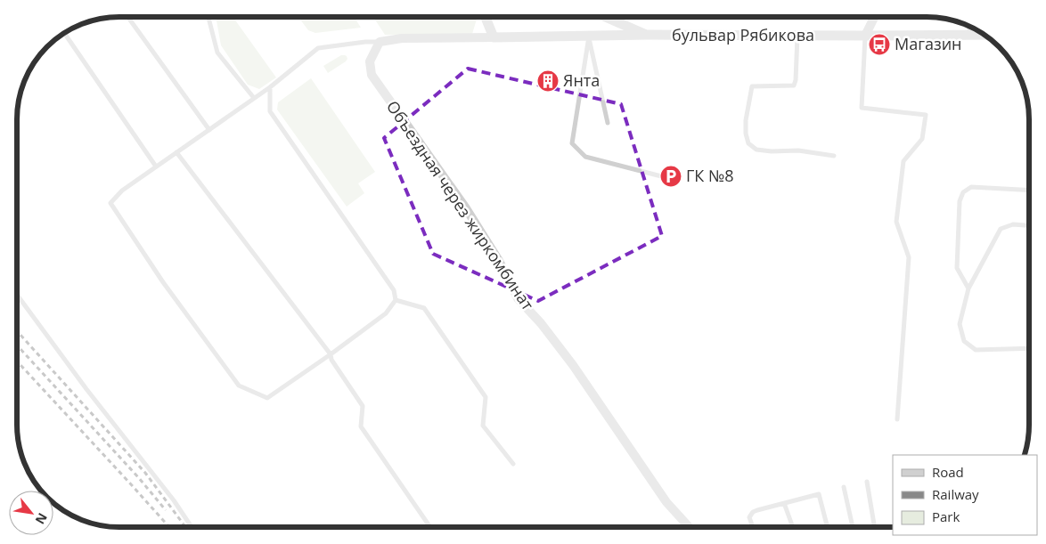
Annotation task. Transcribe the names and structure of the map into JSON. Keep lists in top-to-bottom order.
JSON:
{
  "streets": {
    "street": ["бульвар Рябикова", "Объездная через жиркомбинат"]
  },
  "crossings": [
    ["бульвар Рябикова", "Объездная через жиркомбинат"]
  ],
  "places": {
    "bus stop": ["Магазин"],
    "building": ["Янта"],
    "parking": ["ГК №8"]
  },
  "legend": ["Road", "Railway", "Park"],
  "north": "bottom right"
}
